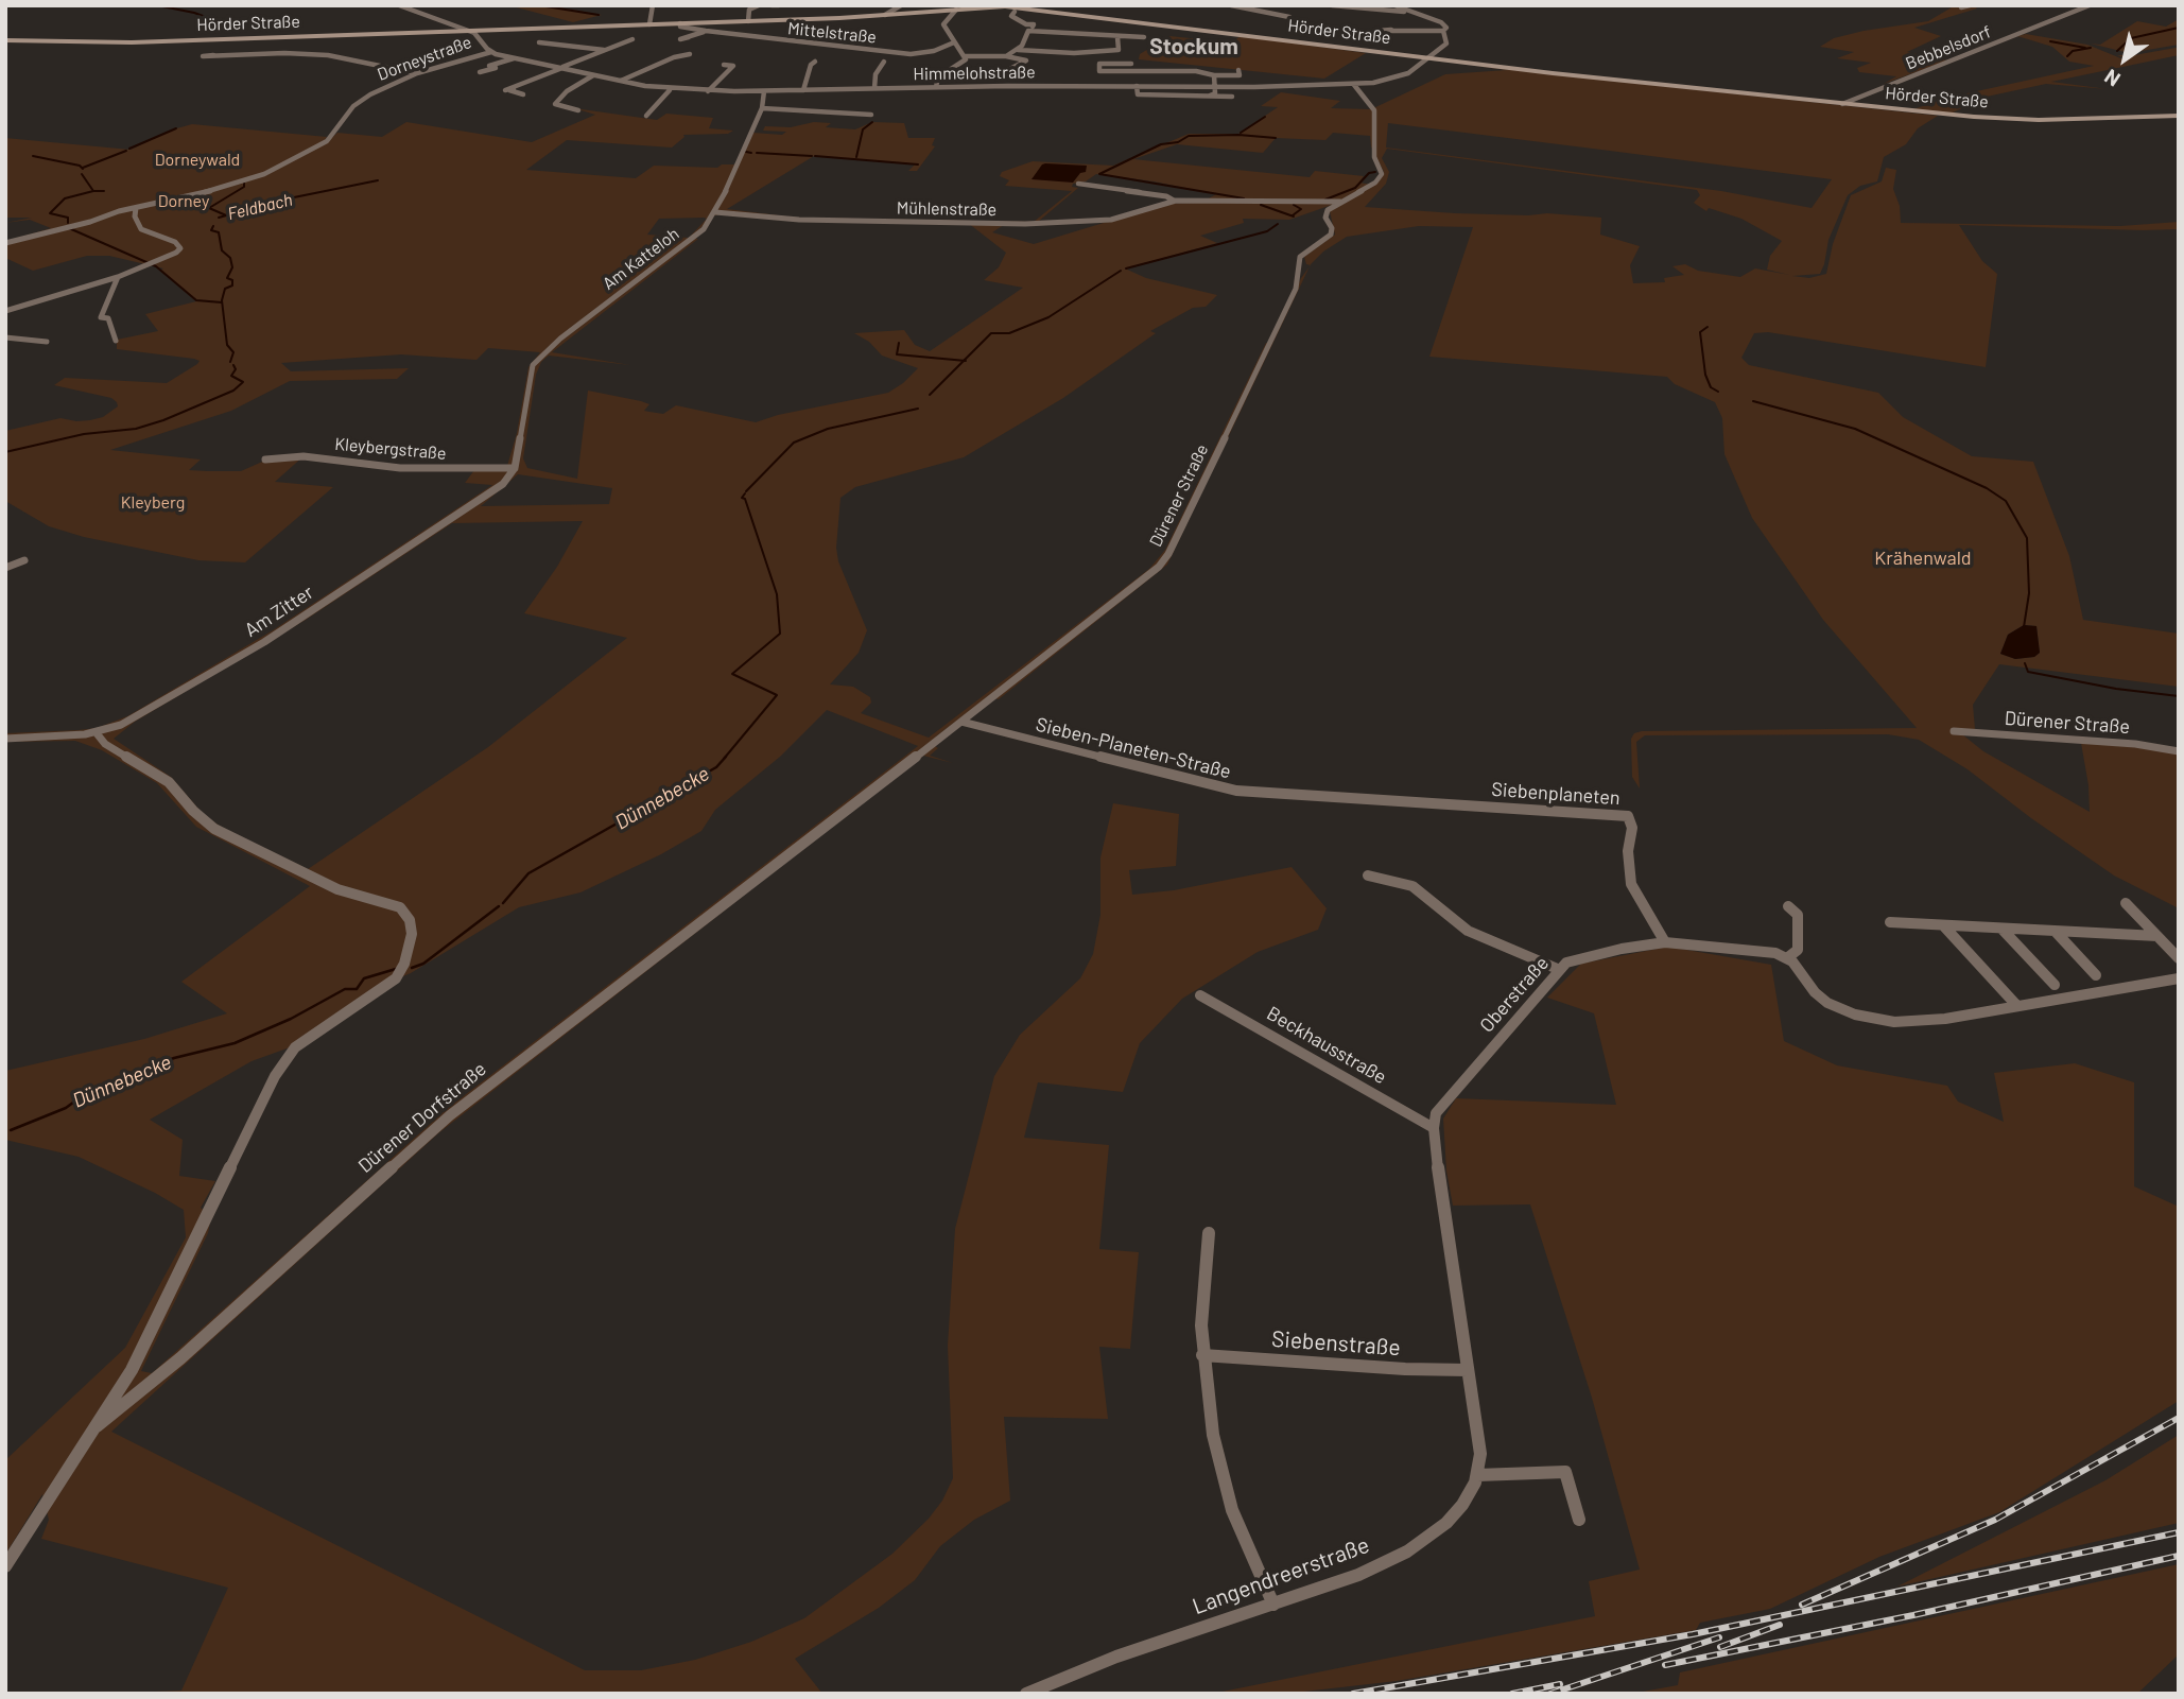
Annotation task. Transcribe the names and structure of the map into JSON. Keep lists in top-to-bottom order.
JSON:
{
  "streets": {
    "main road": ["Hörder Straße"],
    "street": [
      "Mittelstraße",
      "Bebbelsdorf",
      "Dorneystraße",
      "Himmelohstraße",
      "Mühlenstraße",
      "Am Katteloh",
      "Kleybergstraße",
      "Dürener Straße",
      "Am Zitter",
      "Sieben-Planeten-Straße",
      "Siebenplaneten",
      "Oberstraße",
      "Beckhausstraße",
      "Dürener Dorfstraße",
      "Siebenstraße",
      "Langendreerstraße"
    ]
  },
  "crossings": [
    ["Hörder Straße", "Mittelstraße"],
    ["Hörder Straße", "Bebbelsdorf"],
    ["Hörder Straße", "Himmelohstraße"],
    ["Dorneystraße", "Himmelohstraße"],
    ["Himmelohstraße", "Am Katteloh"],
    ["Mühlenstraße", "Am Katteloh"],
    ["Mühlenstraße", "Dürener Straße"],
    ["Am Katteloh", "Kleybergstraße"],
    ["Am Katteloh", "Am Zitter"],
    ["Kleybergstraße", "Am Zitter"],
    ["Dürener Straße", "Sieben-Planeten-Straße"],
    ["Dürener Straße", "Dürener Dorfstraße"],
    ["Sieben-Planeten-Straße", "Siebenplaneten"],
    ["Siebenplaneten", "Oberstraße"],
    ["Oberstraße", "Beckhausstraße"],
    ["Oberstraße", "Langendreerstraße"],
    ["Beckhausstraße", "Langendreerstraße"],
    ["Siebenstraße", "Langendreerstraße"]
  ],
  "districts": ["Stockum"],
  "water": ["Feldbach", "Dünnebecke"],
  "parks": [
    "Dorneywald",
    "Dorney",
    "Kleyberg",
    "Krähenwald"
  ],
  "north": "bottom left"
}
